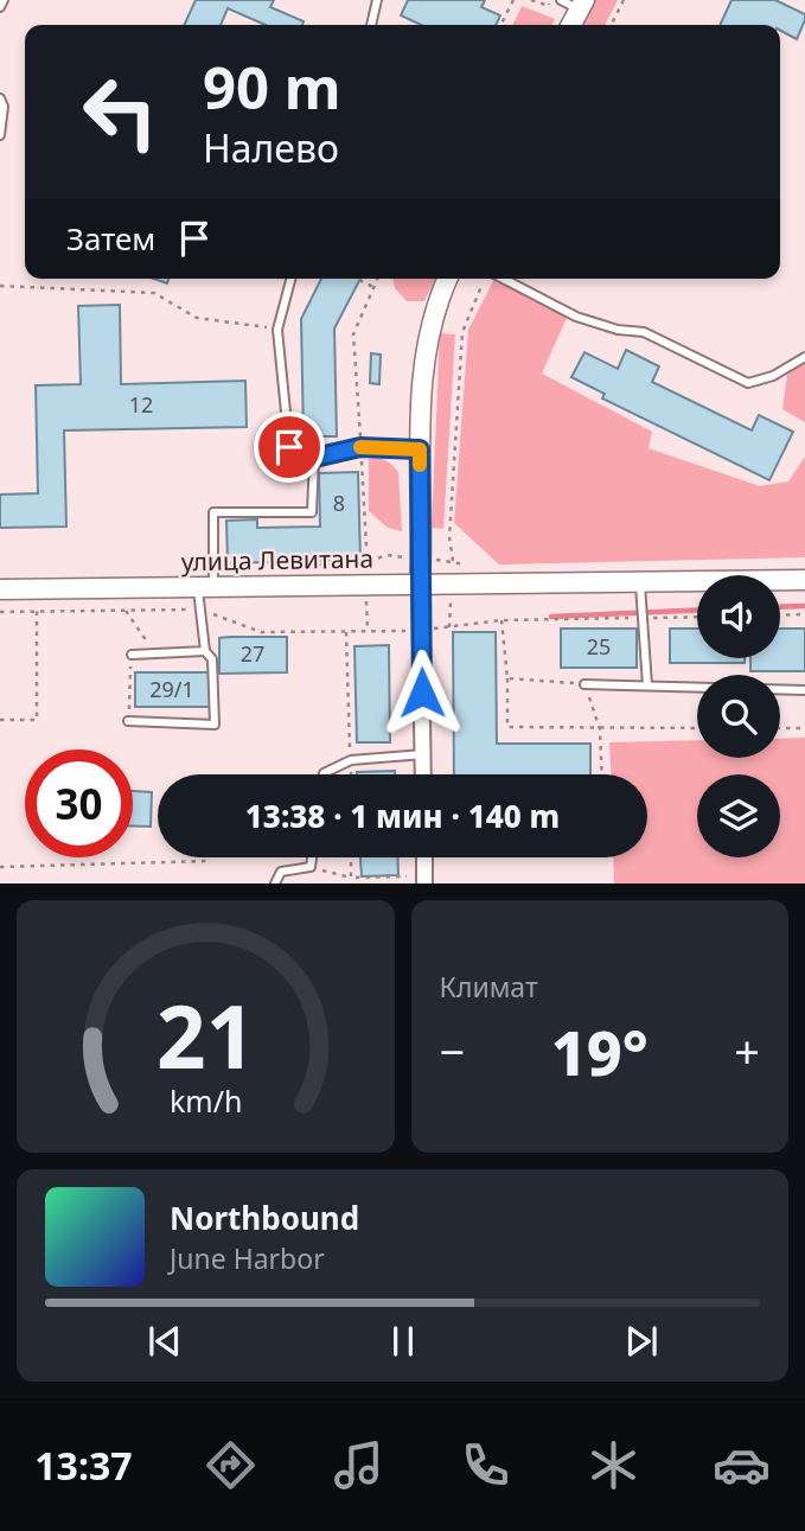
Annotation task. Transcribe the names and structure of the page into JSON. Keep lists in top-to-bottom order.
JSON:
{
  "streets": {
    "street": ["улица Левитана"]
  },
  "house_numbers": [
    "12",
    "8",
    "25",
    "27",
    "29/1"
  ],
  "page": {
    "turn": ["90 m", "Налево"],
    "then": "Затем",
    "limit": "30",
    "trip": "13:38 · 1 мин · 140 m",
    "tile": "Климат",
    "heat": ["−", "19°", "+"],
    "song": ["Northbound", "June Harbor"],
    "tabs": "13:37",
    "gauge": ["21", "km/h"]
  }
}
